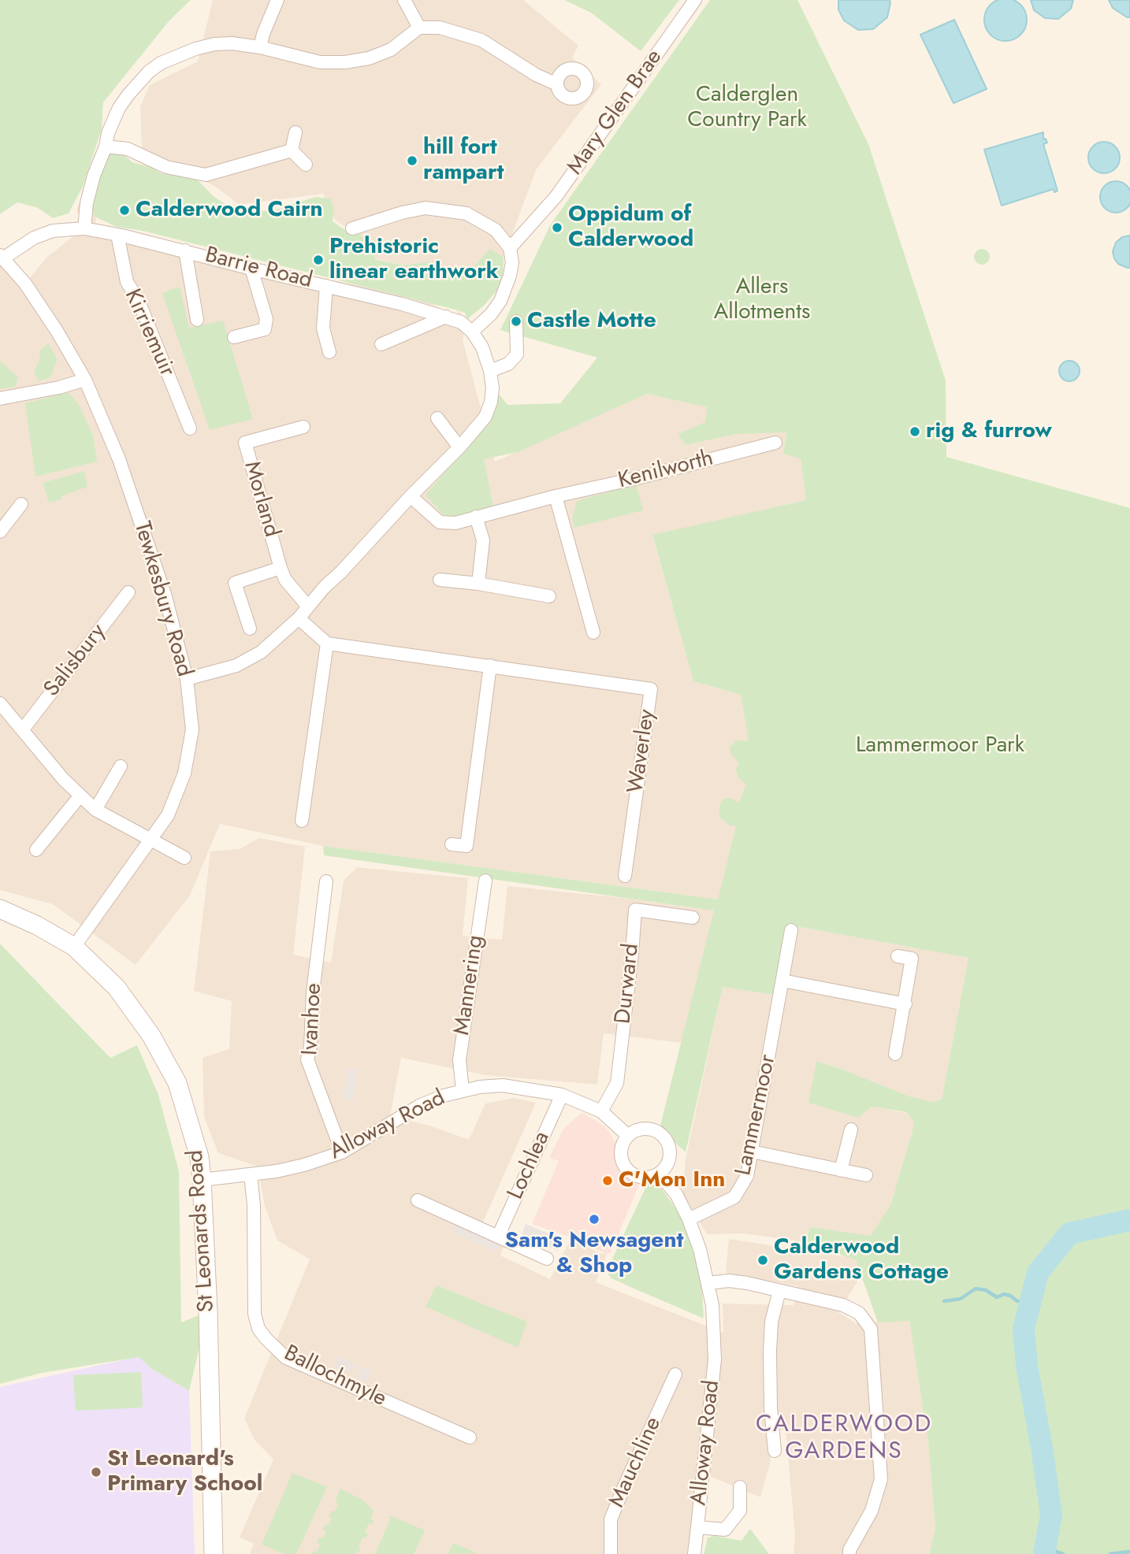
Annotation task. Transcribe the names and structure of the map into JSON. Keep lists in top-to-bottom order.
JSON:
{
  "streets": {
    "street": [
      "Mary Glen Brae",
      "Barrie Road",
      "Kirriemuir",
      "Kenilworth",
      "Morland",
      "Tewkesbury Road",
      "Salisbury",
      "Waverley",
      "Durward",
      "Mannering",
      "Ivanhoe",
      "Lammermoor",
      "Alloway Road",
      "Lochlea",
      "St Leonards Road",
      "Ballochmyle",
      "Mauchline"
    ]
  },
  "crossings": [
    ["Barrie Road", "Kirriemuir"],
    ["Barrie Road", "Tewkesbury Road"],
    ["Tewkesbury Road", "St Leonards Road"],
    ["Durward", "Alloway Road"],
    ["Mannering", "Alloway Road"],
    ["Ivanhoe", "Alloway Road"],
    ["Lammermoor", "Alloway Road"],
    ["Alloway Road", "Lochlea"],
    ["Alloway Road", "St Leonards Road"],
    ["Alloway Road", "Ballochmyle"]
  ],
  "districts": ["CALDERWOOD GARDENS"],
  "parks": ["Calderglen Country Park", "Allers Allotments", "Lammermoor Park"],
  "places": [
    "hill fort rampart",
    "Calderwood Cairn",
    "Oppidum of Calderwood",
    "Prehistoric linear earthwork",
    "Castle Motte",
    "rig & furrow",
    "C'Mon Inn",
    "Sam's Newsagent & Shop",
    "Calderwood Gardens Cottage",
    "St Leonard's Primary School"
  ]
}
